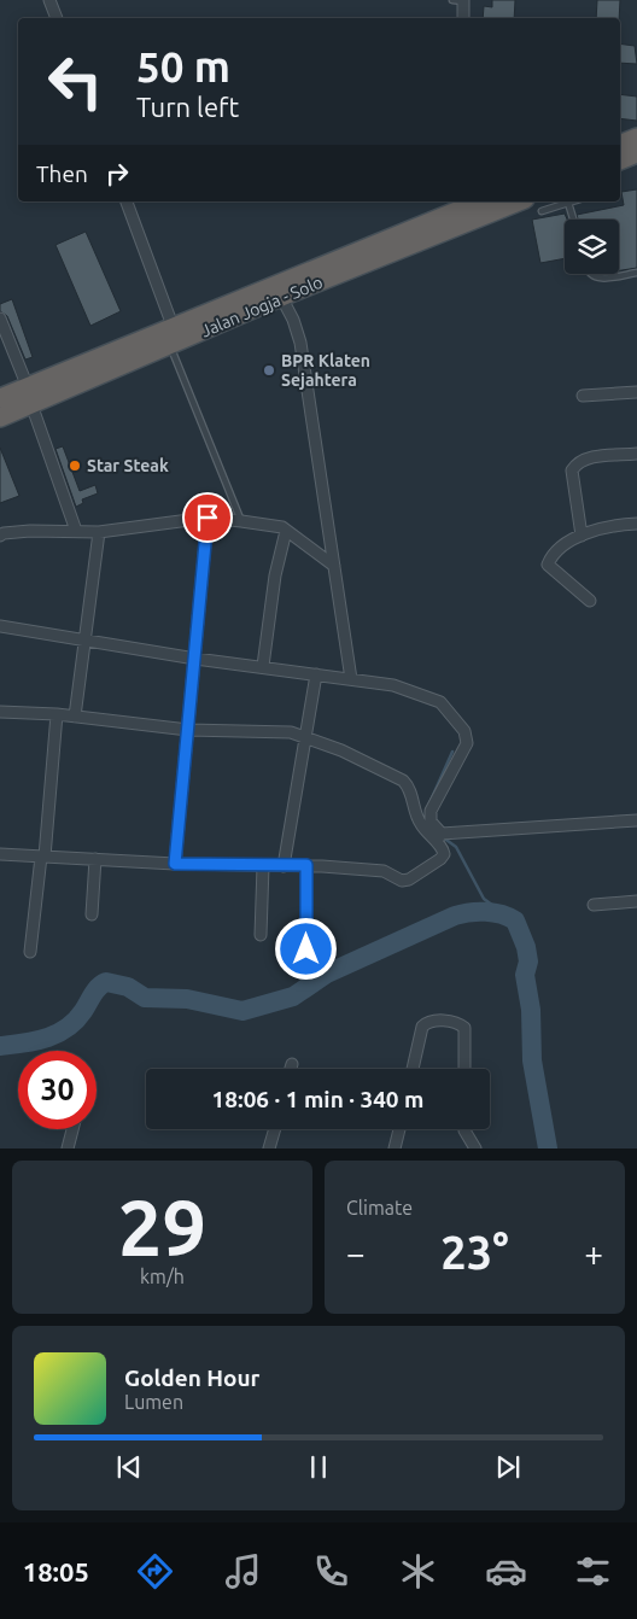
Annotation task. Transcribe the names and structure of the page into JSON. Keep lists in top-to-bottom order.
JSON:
{
  "streets": {
    "highway": ["Jalan Jogja - Solo"]
  },
  "places": ["BPR Klaten Sejahtera", "Star Steak"],
  "page": {
    "turn": ["50 m", "Turn left"],
    "then": "Then",
    "limit": "30",
    "trip": "18:06 · 1 min · 340 m",
    "tile": [
      ["29", "km/h"],
      "Climate"
    ],
    "heat": ["−", "23°", "+"],
    "song": ["Golden Hour", "Lumen"],
    "tabs": "18:05"
  }
}
